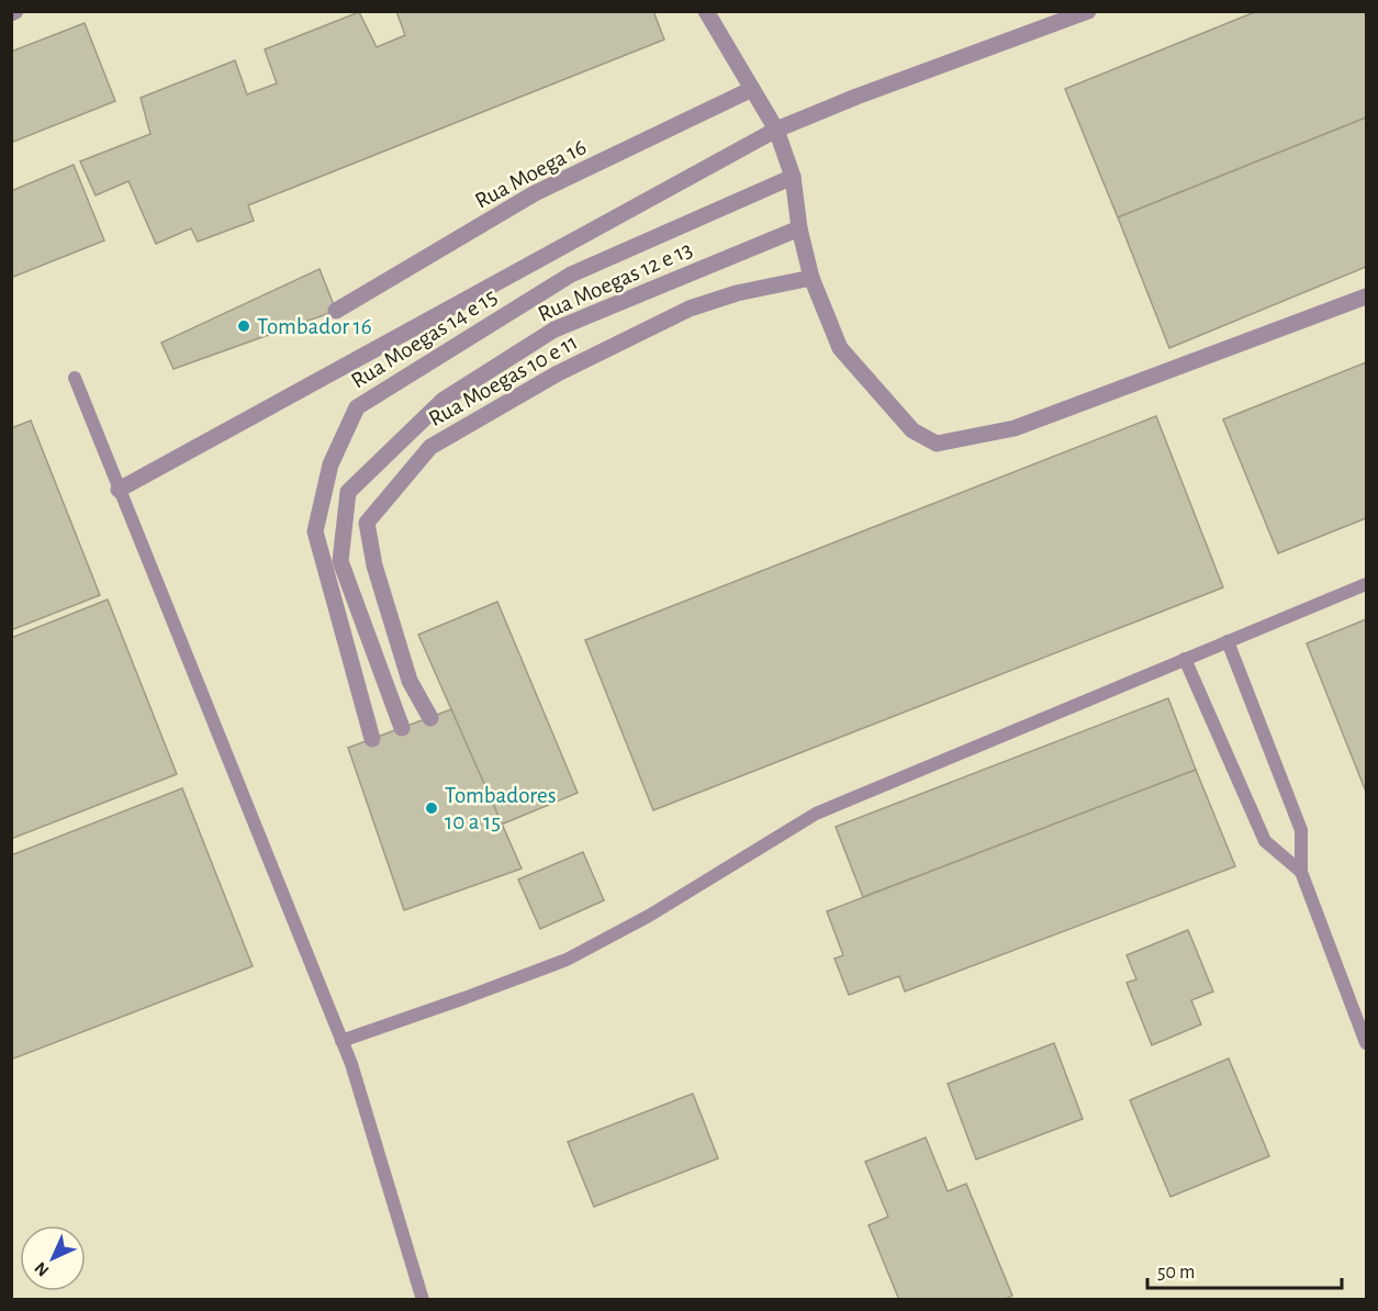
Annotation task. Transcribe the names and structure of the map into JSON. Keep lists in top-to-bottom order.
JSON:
{
  "streets": {
    "street": [
      "Rua Moega 16",
      "Rua Moegas 12 e 13",
      "Rua Moegas 14 e 15",
      "Rua Moegas 10 e 11"
    ]
  },
  "places": ["Tombador 16", "Tombadores 10 a 15"],
  "scale_bar": "50 m",
  "north": "bottom left"
}
